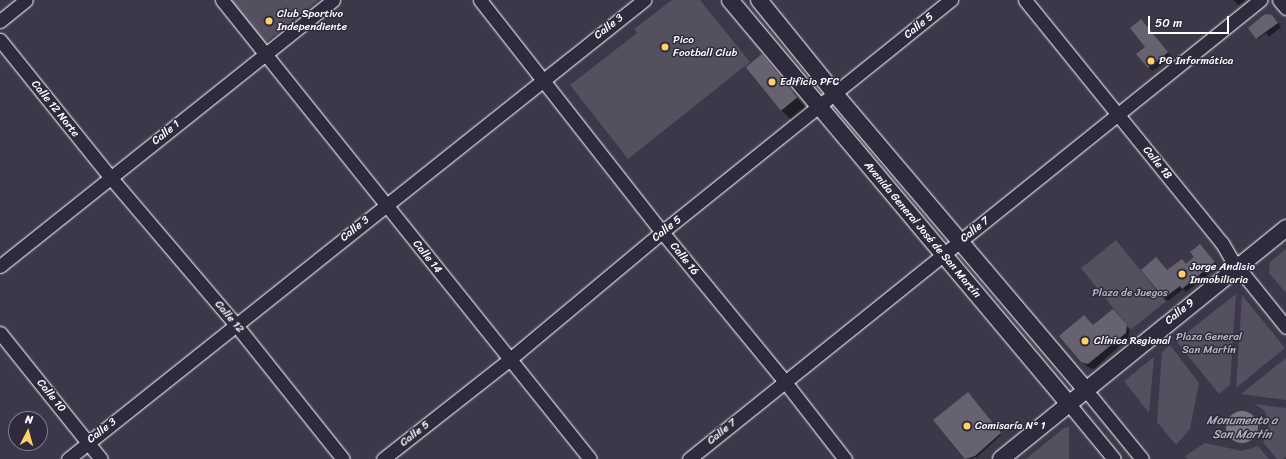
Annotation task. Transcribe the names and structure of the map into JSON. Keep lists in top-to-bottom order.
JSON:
{
  "streets": {
    "main road": ["Avenida General José de San Martín", "Calle 9"],
    "street": [
      "Calle 5",
      "Calle 3",
      "Calle 12 Norte",
      "Calle 1",
      "Calle 18",
      "Calle 7",
      "Calle 14",
      "Calle 16",
      "Calle 12",
      "Calle 10"
    ]
  },
  "crossings": [
    ["Calle 5", "Avenida General José de San Martín"],
    ["Calle 5", "Calle 14"],
    ["Calle 5", "Calle 16"],
    ["Calle 3", "Calle 14"],
    ["Calle 3", "Calle 16"],
    ["Calle 3", "Calle 12"],
    ["Calle 3", "Calle 10"],
    ["Calle 12 Norte", "Calle 1"],
    ["Calle 12 Norte", "Calle 12"],
    ["Calle 1", "Calle 14"],
    ["Calle 1", "Calle 12"],
    ["Calle 18", "Calle 7"],
    ["Calle 18", "Calle 9"],
    ["Avenida General José de San Martín", "Calle 7"],
    ["Avenida General José de San Martín", "Calle 9"],
    ["Calle 7", "Calle 16"]
  ],
  "water": ["Monumento a San Martín"],
  "parks": ["Plaza de Juegos", "Plaza General San Martín"],
  "places": [
    "Club Sportivo Independiente",
    "Pico Football Club",
    "PG Informática",
    "Edificio PFC",
    "Jorge Andisio Inmobiliaria",
    "Clínica Regional",
    "Comisaría N° 1"
  ],
  "scale_bar": "50 m",
  "north": "top"
}
